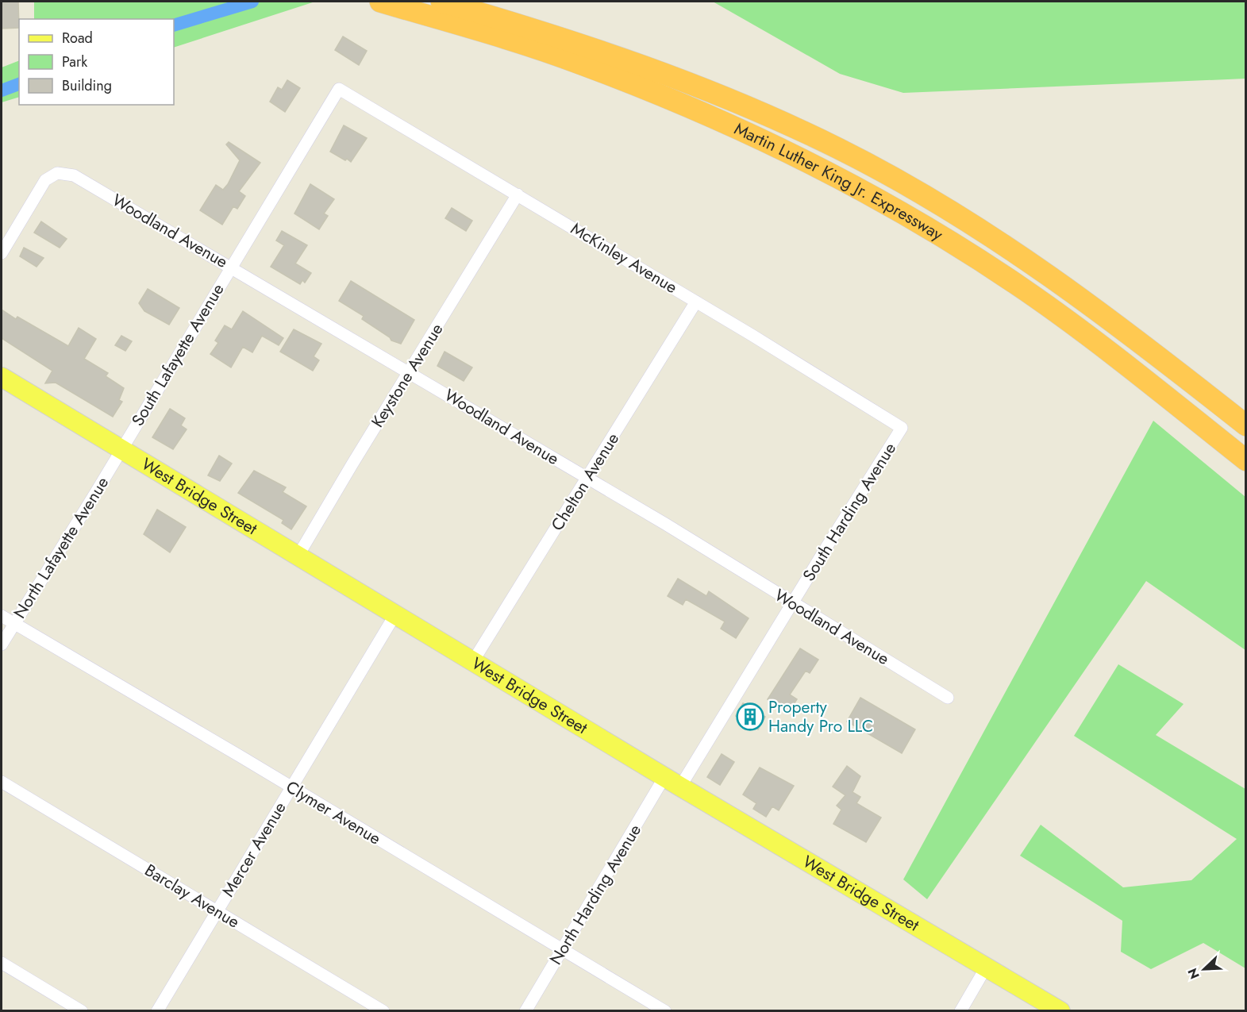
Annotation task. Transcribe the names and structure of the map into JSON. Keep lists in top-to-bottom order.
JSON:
{
  "streets": {
    "highway": ["Martin Luther King Jr. Expressway"],
    "main road": ["West Bridge Street"],
    "street": [
      "Woodland Avenue",
      "McKinley Avenue",
      "South Lafayette Avenue",
      "Keystone Avenue",
      "Chelton Avenue",
      "South Harding Avenue",
      "North Lafayette Avenue",
      "Clymer Avenue",
      "Mercer Avenue",
      "North Harding Avenue",
      "Barclay Avenue"
    ]
  },
  "crossings": [
    ["Woodland Avenue", "South Lafayette Avenue"],
    ["Woodland Avenue", "Keystone Avenue"],
    ["Woodland Avenue", "Chelton Avenue"],
    ["Woodland Avenue", "South Harding Avenue"],
    ["McKinley Avenue", "South Lafayette Avenue"],
    ["McKinley Avenue", "Keystone Avenue"],
    ["McKinley Avenue", "Chelton Avenue"],
    ["McKinley Avenue", "South Harding Avenue"],
    ["South Lafayette Avenue", "West Bridge Street"],
    ["South Lafayette Avenue", "North Lafayette Avenue"],
    ["Keystone Avenue", "West Bridge Street"],
    ["Chelton Avenue", "West Bridge Street"],
    ["West Bridge Street", "South Harding Avenue"],
    ["West Bridge Street", "North Lafayette Avenue"],
    ["West Bridge Street", "Mercer Avenue"],
    ["West Bridge Street", "North Harding Avenue"],
    ["South Harding Avenue", "North Harding Avenue"],
    ["North Lafayette Avenue", "Clymer Avenue"],
    ["Clymer Avenue", "Mercer Avenue"],
    ["Clymer Avenue", "North Harding Avenue"],
    ["Mercer Avenue", "Barclay Avenue"]
  ],
  "places": {
    "building": ["Property Handy Pro LLC"]
  },
  "legend": ["Road", "Park", "Building"],
  "north": "bottom left"
}
